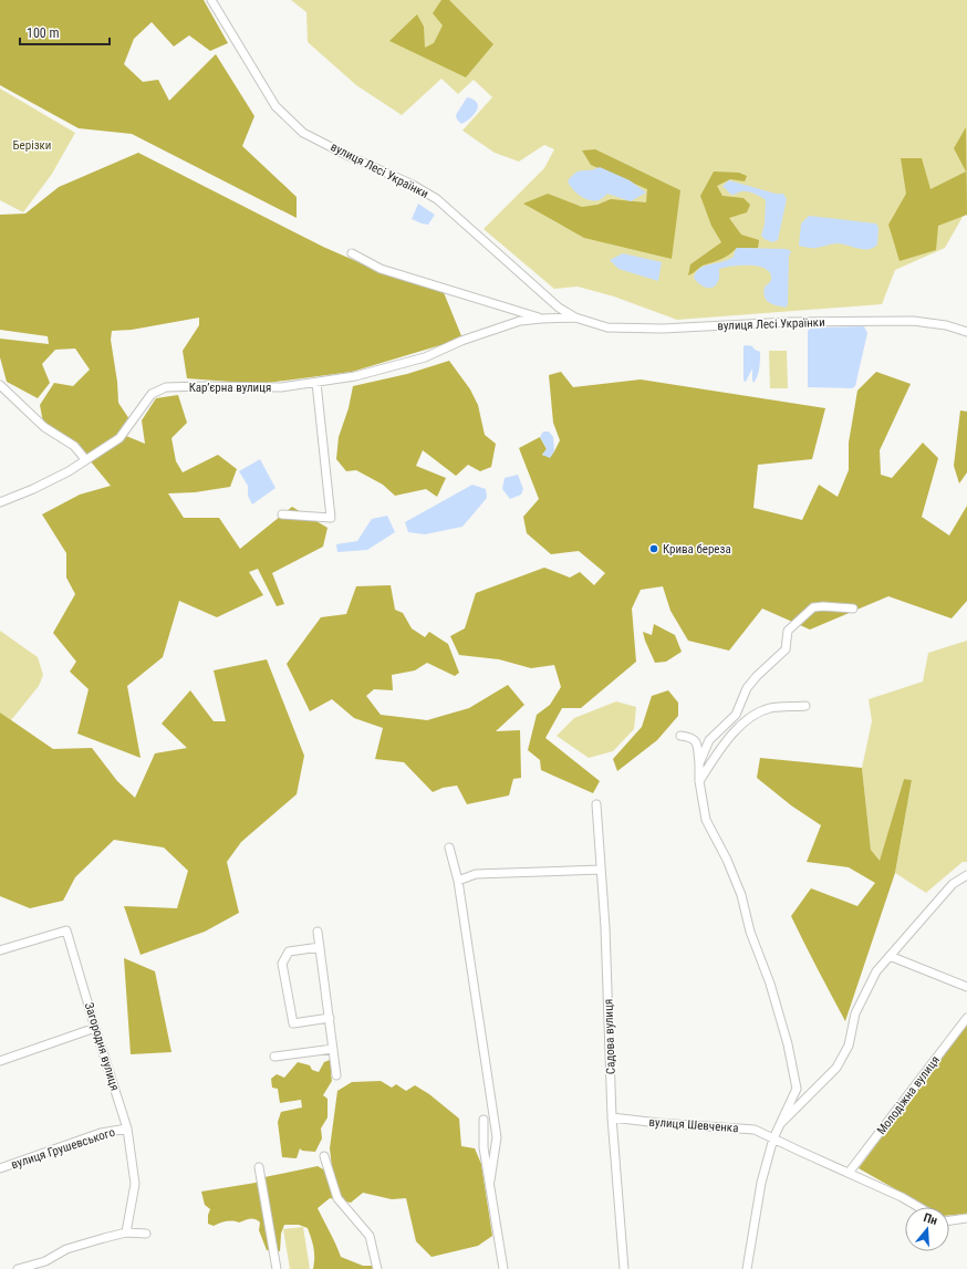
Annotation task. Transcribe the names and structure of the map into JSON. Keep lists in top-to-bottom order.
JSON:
{
  "streets": {
    "street": [
      "вулиця Лесі Українки",
      "Карʼєрна вулиця",
      "Садова вулиця",
      "Загородня вулиця",
      "Молодіжна вулиця",
      "вулиця Шевченка",
      "вулиця Грушевського"
    ]
  },
  "crossings": [
    ["вулиця Лесі Українки", "Карʼєрна вулиця"],
    ["Садова вулиця", "вулиця Шевченка"],
    ["Загородня вулиця", "вулиця Грушевського"]
  ],
  "parks": ["Берізки"],
  "places": ["Крива береза"],
  "scale_bar": "100 m",
  "north": "top"
}
